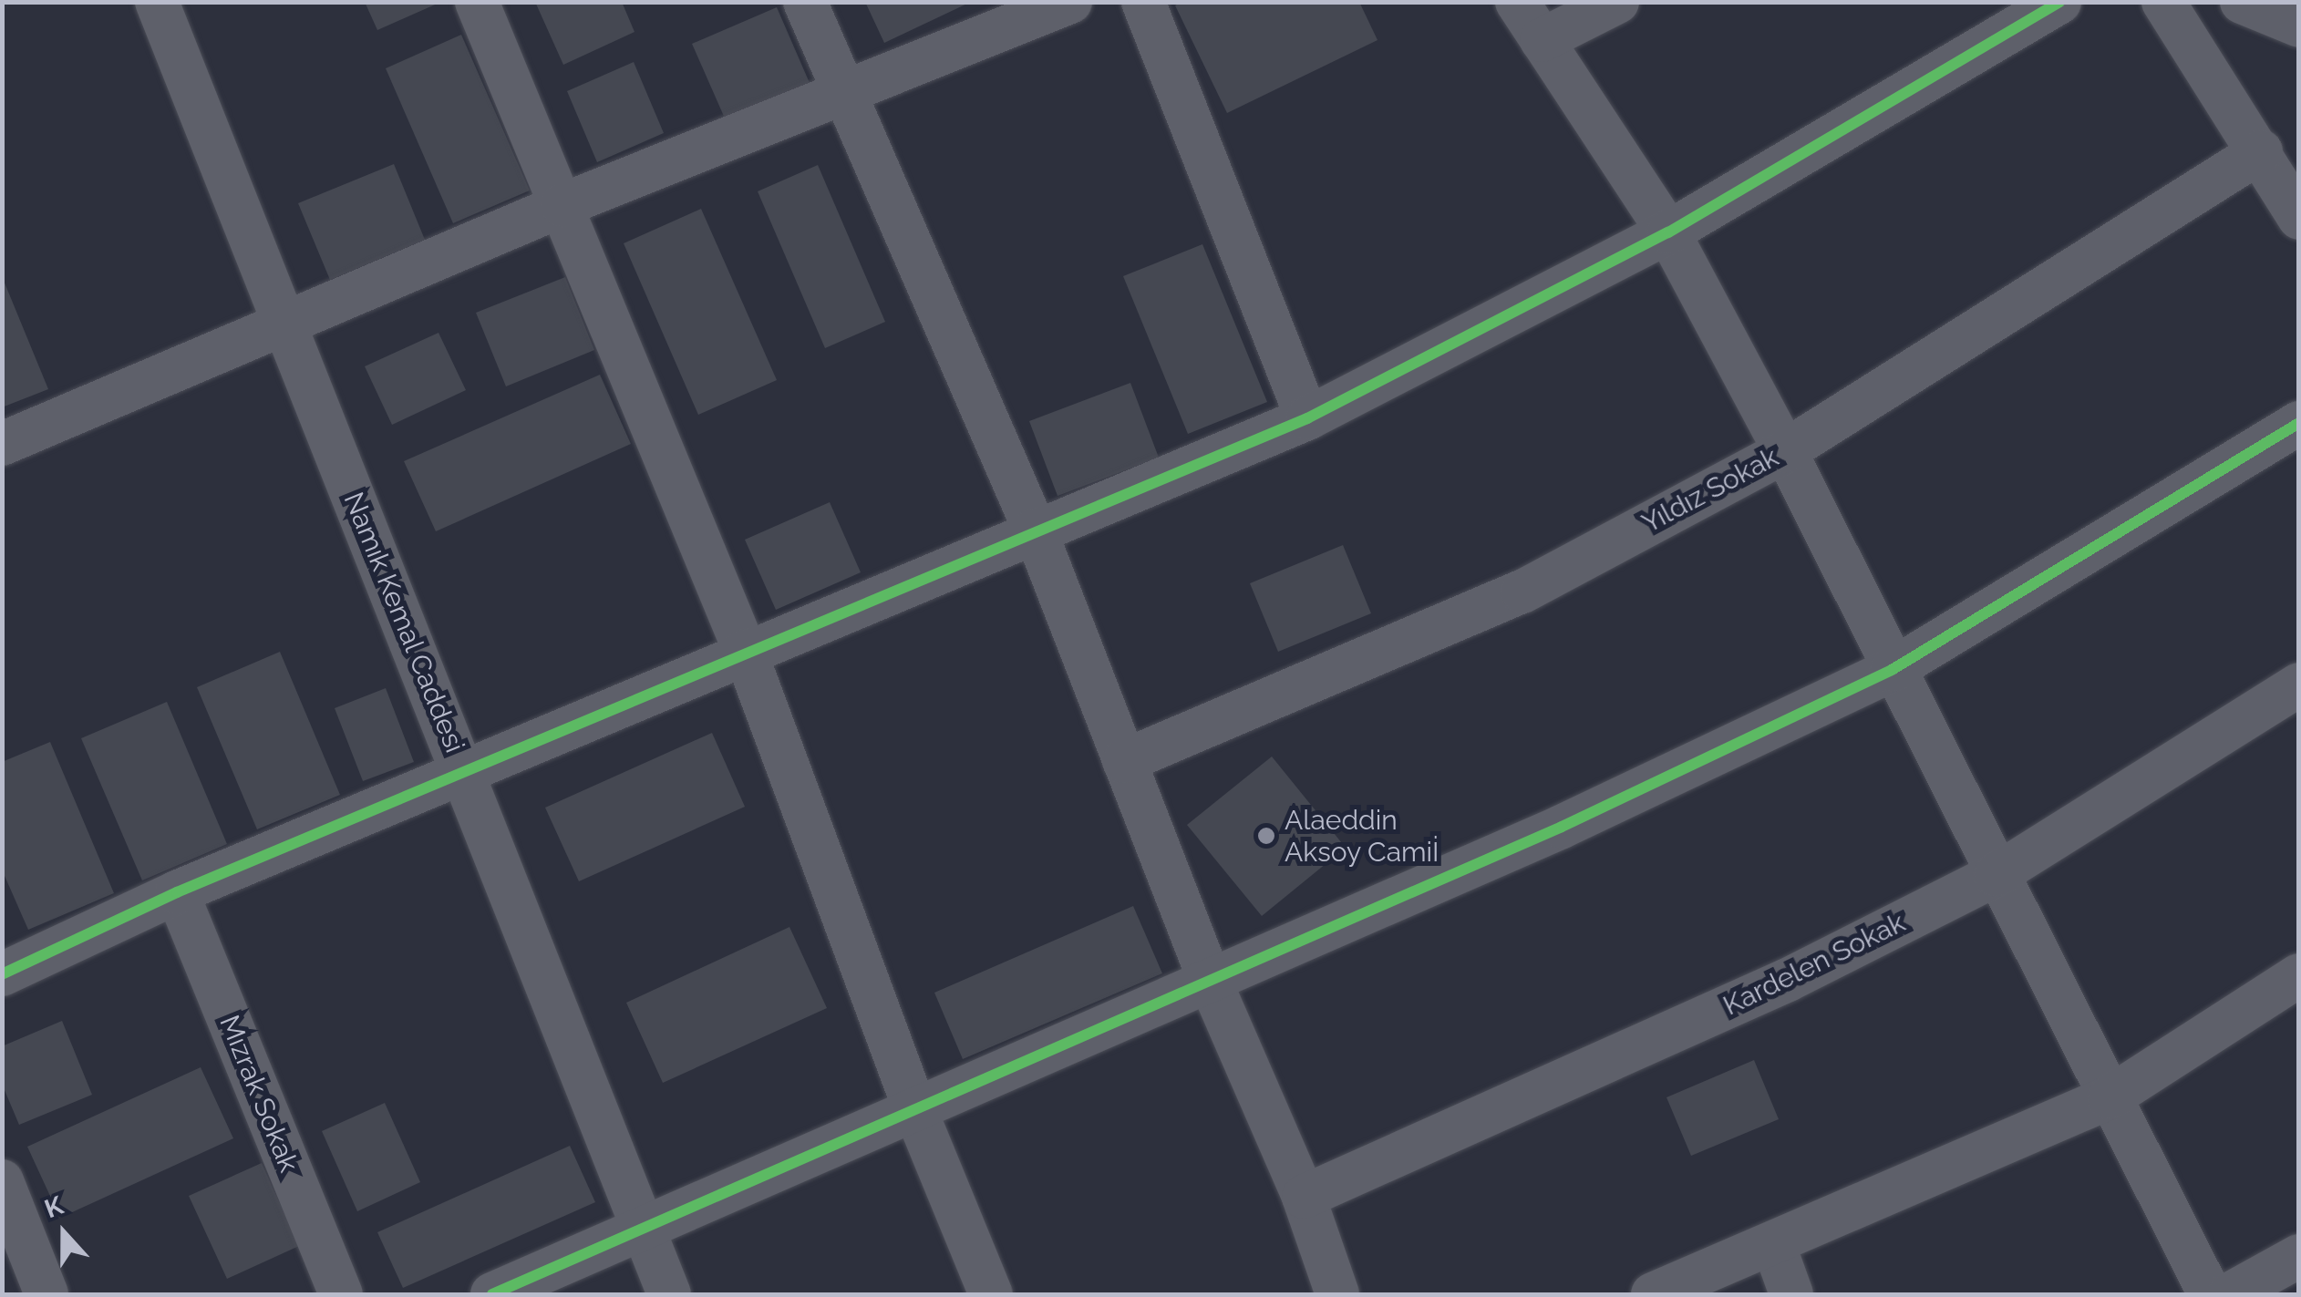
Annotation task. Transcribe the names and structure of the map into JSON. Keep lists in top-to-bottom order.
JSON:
{
  "streets": {
    "street": [
      "Yıldız Sokak",
      "Namık Kemal Caddesi",
      "Kardelen Sokak",
      "Mızrak Sokak"
    ]
  },
  "places": ["Alaeddin Aksoy Camiİ"],
  "north": "top"
}
